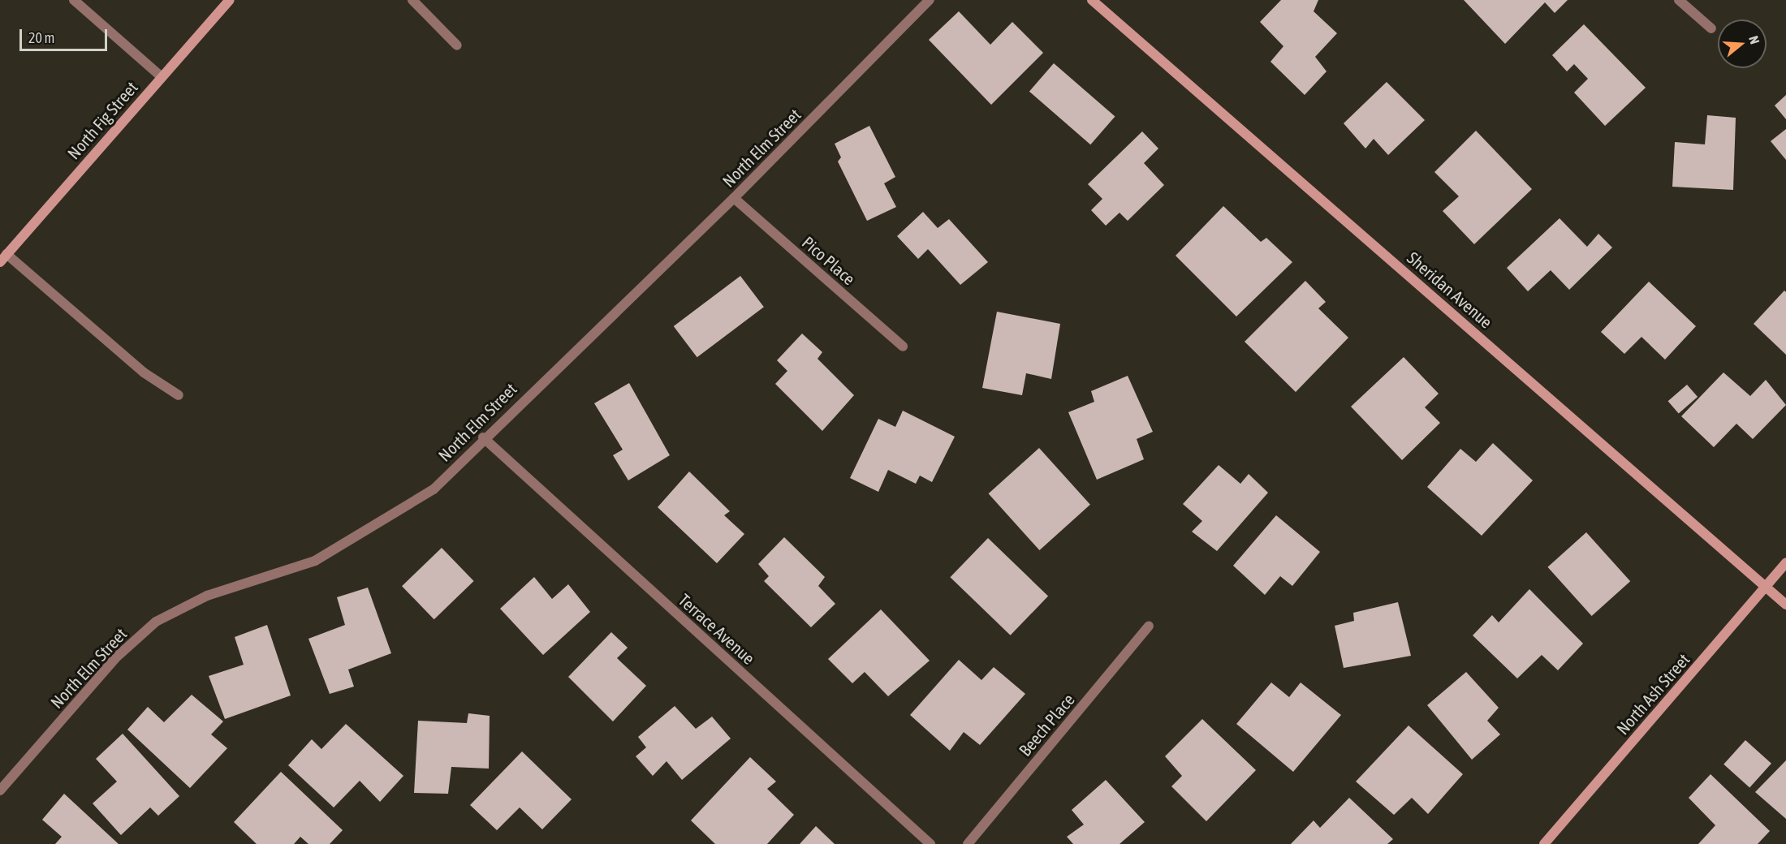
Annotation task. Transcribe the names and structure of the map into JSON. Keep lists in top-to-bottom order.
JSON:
{
  "streets": {
    "street": [
      "North Fig Street",
      "North Elm Street",
      "Pico Place",
      "Sheridan Avenue",
      "Terrace Avenue",
      "North Ash Street",
      "Beech Place"
    ]
  },
  "crossings": [
    ["North Elm Street", "Pico Place"],
    ["North Elm Street", "Terrace Avenue"],
    ["Sheridan Avenue", "North Ash Street"]
  ],
  "scale_bar": "20 m",
  "north": "right"
}
